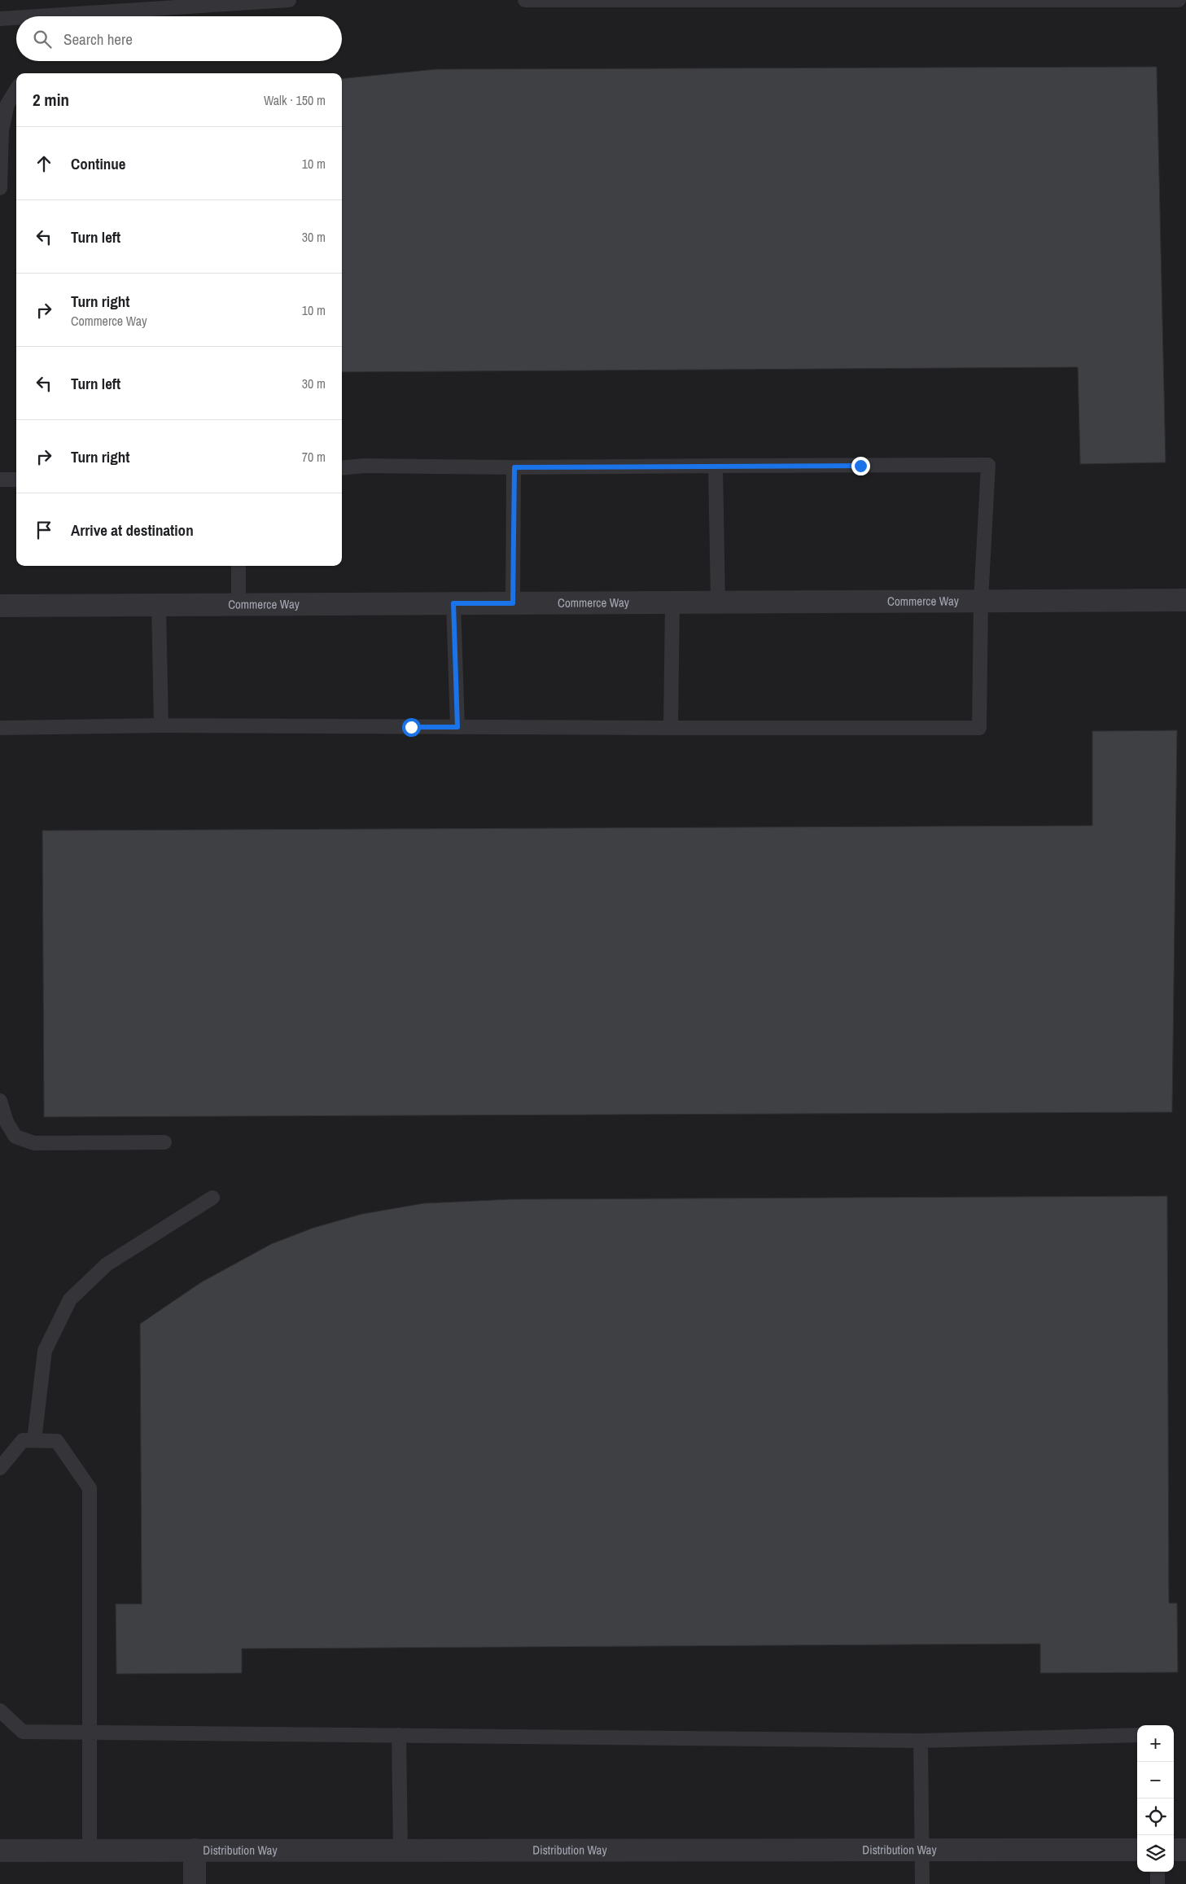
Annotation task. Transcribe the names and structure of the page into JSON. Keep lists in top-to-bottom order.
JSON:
{
  "streets": {
    "street": ["Commerce Way", "Distribution Way"]
  },
  "page": {
    "search": "Search here",
    "heading": ["2 min", "Walk · 150 m"],
    "list": [
      ["Continue", "10 m"],
      ["Turn left", "30 m"],
      ["Turn right", "Commerce Way", "10 m"],
      ["Turn left", "30 m"],
      ["Turn right", "70 m"],
      "Arrive at destination"
    ],
    "map_buttons": ["+", "−"]
  }
}
